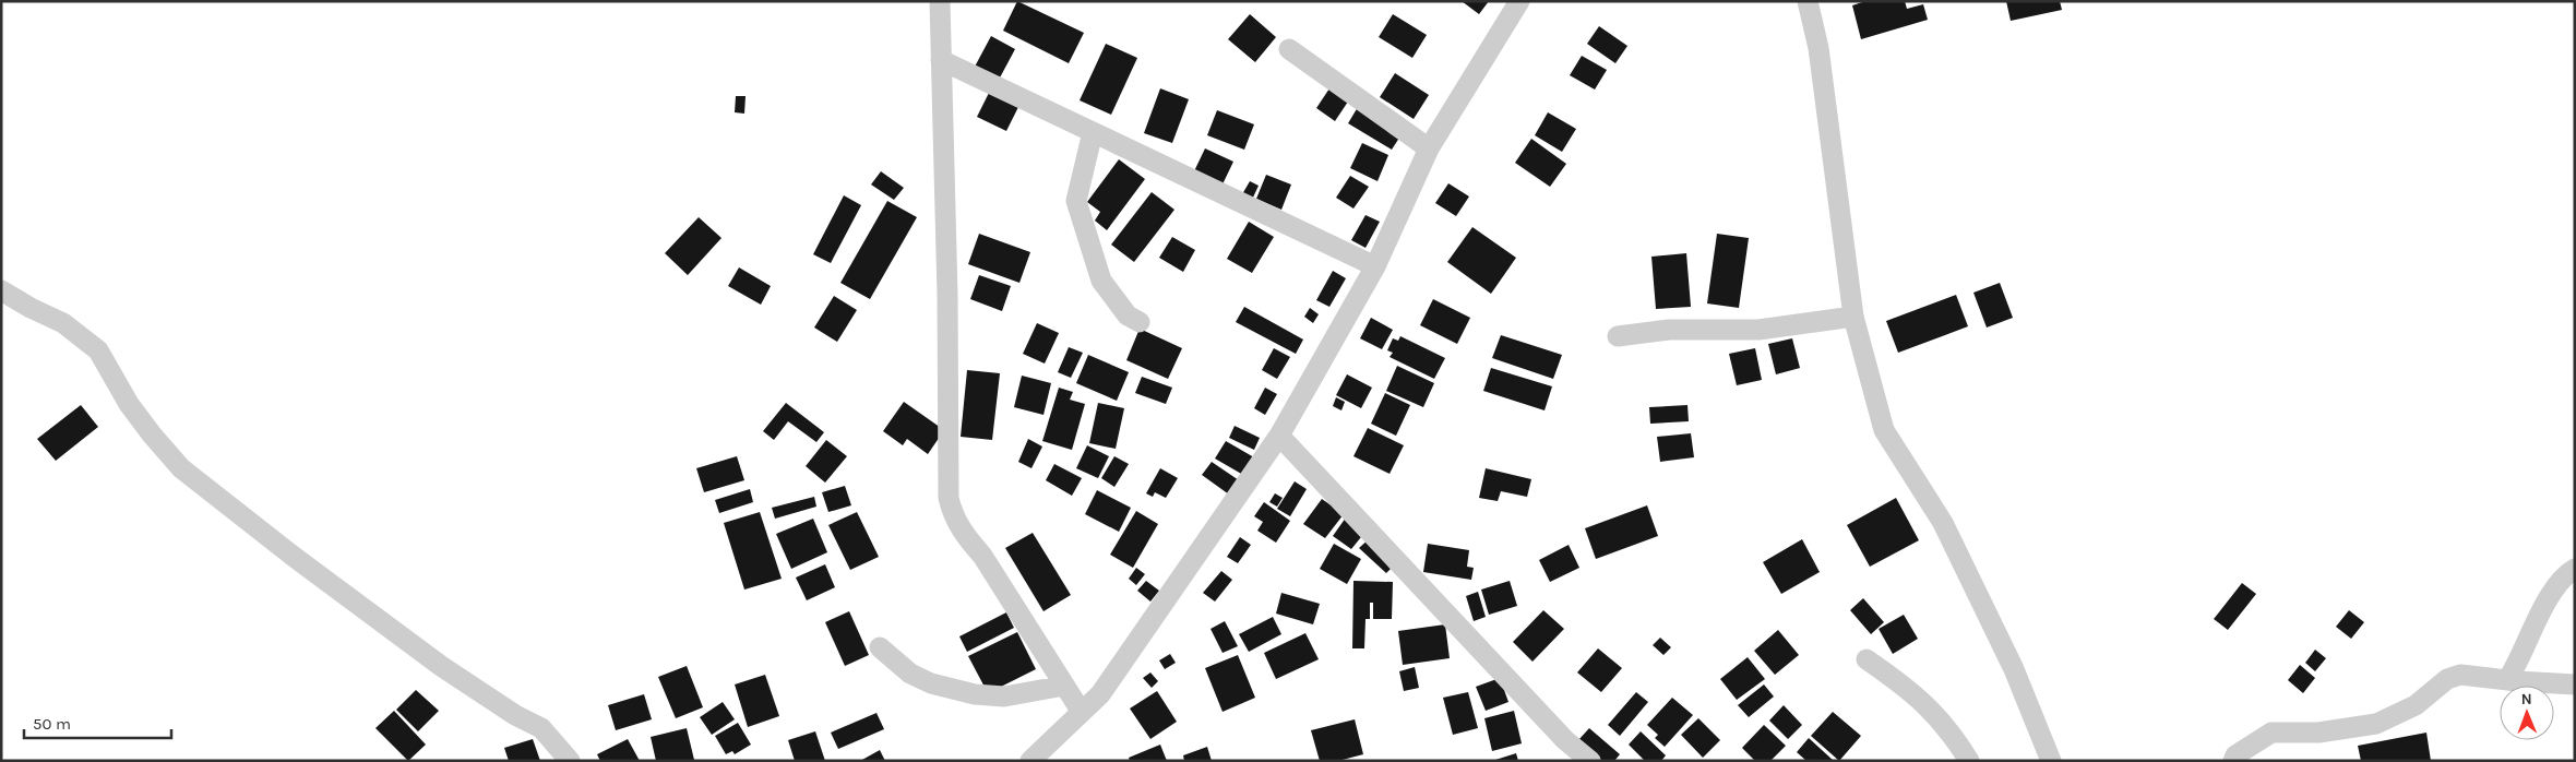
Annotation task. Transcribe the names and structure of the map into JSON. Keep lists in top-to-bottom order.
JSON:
{
  "scale_bar": "50 m",
  "north": "top"
}
